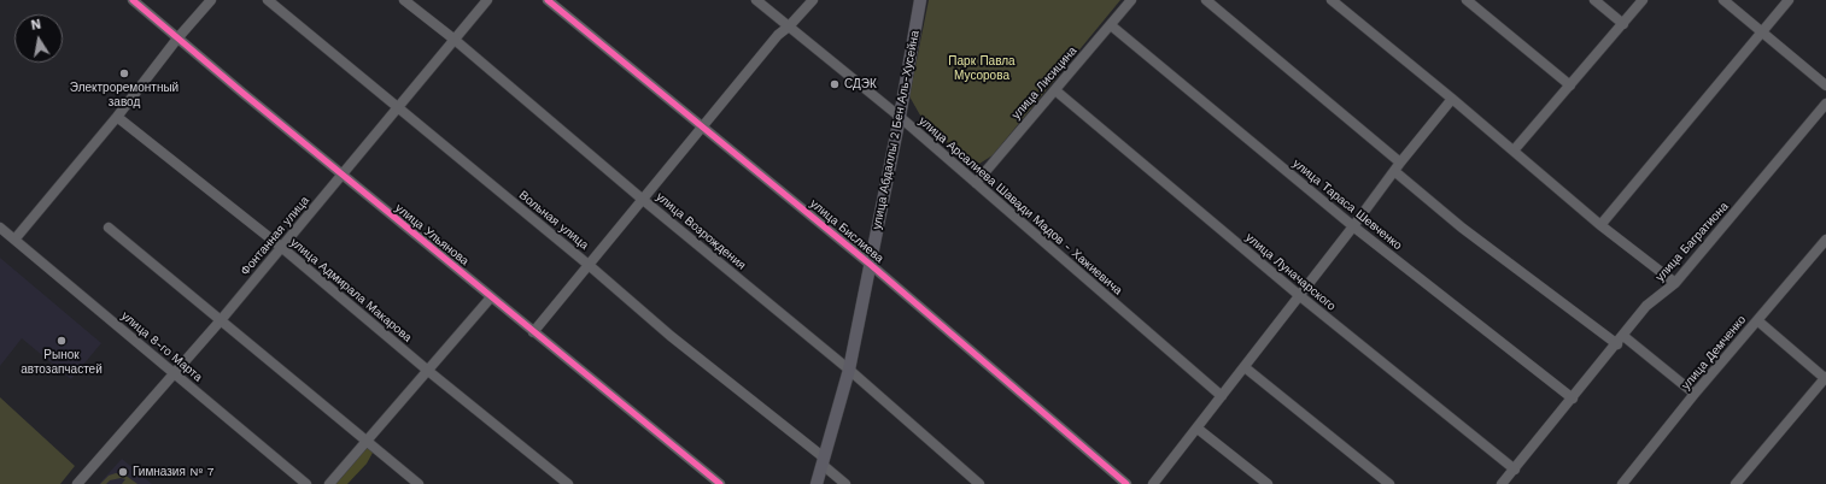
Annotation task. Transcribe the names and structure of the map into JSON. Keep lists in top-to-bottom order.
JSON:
{
  "streets": {
    "main road": ["улица Абдаллы 2 Бен Аль-Хусейна"],
    "street": [
      "улица Лисицина",
      "улица Тараса Шевченко",
      "улица Арсалиева Шавади Мадов - Хажиевича",
      "Вольная улица",
      "улица Возрождения",
      "улица Бислиева",
      "улица Ульянова",
      "Фонтанная улица",
      "улица Багратиона",
      "улица Луначарского",
      "улица Адмирала Макарова",
      "улица 8-го Марта",
      "улица Демченко"
    ]
  },
  "crossings": [
    ["улица Лисицина", "улица Тараса Шевченко"],
    ["улица Лисицина", "улица Арсалиева Шавади Мадов - Хажиевича"],
    ["улица Лисицина", "улица Луначарского"],
    ["улица Абдаллы 2 Бен Аль-Хусейна", "улица Арсалиева Шавади Мадов - Хажиевича"],
    ["улица Абдаллы 2 Бен Аль-Хусейна", "Вольная улица"],
    ["улица Абдаллы 2 Бен Аль-Хусейна", "улица Возрождения"],
    ["улица Абдаллы 2 Бен Аль-Хусейна", "улица Бислиева"],
    ["улица Тараса Шевченко", "улица Багратиона"],
    ["Вольная улица", "Фонтанная улица"],
    ["улица Возрождения", "Фонтанная улица"],
    ["улица Ульянова", "Фонтанная улица"],
    ["Фонтанная улица", "улица Адмирала Макарова"],
    ["Фонтанная улица", "улица 8-го Марта"],
    ["улица Багратиона", "улица Луначарского"]
  ],
  "parks": ["Парк Павла Мусорова"],
  "places": [
    "Электроремонтный завод",
    "СДЭК",
    "Рынок автозапчастей",
    "Гимназия № 7"
  ],
  "north": "top"
}
